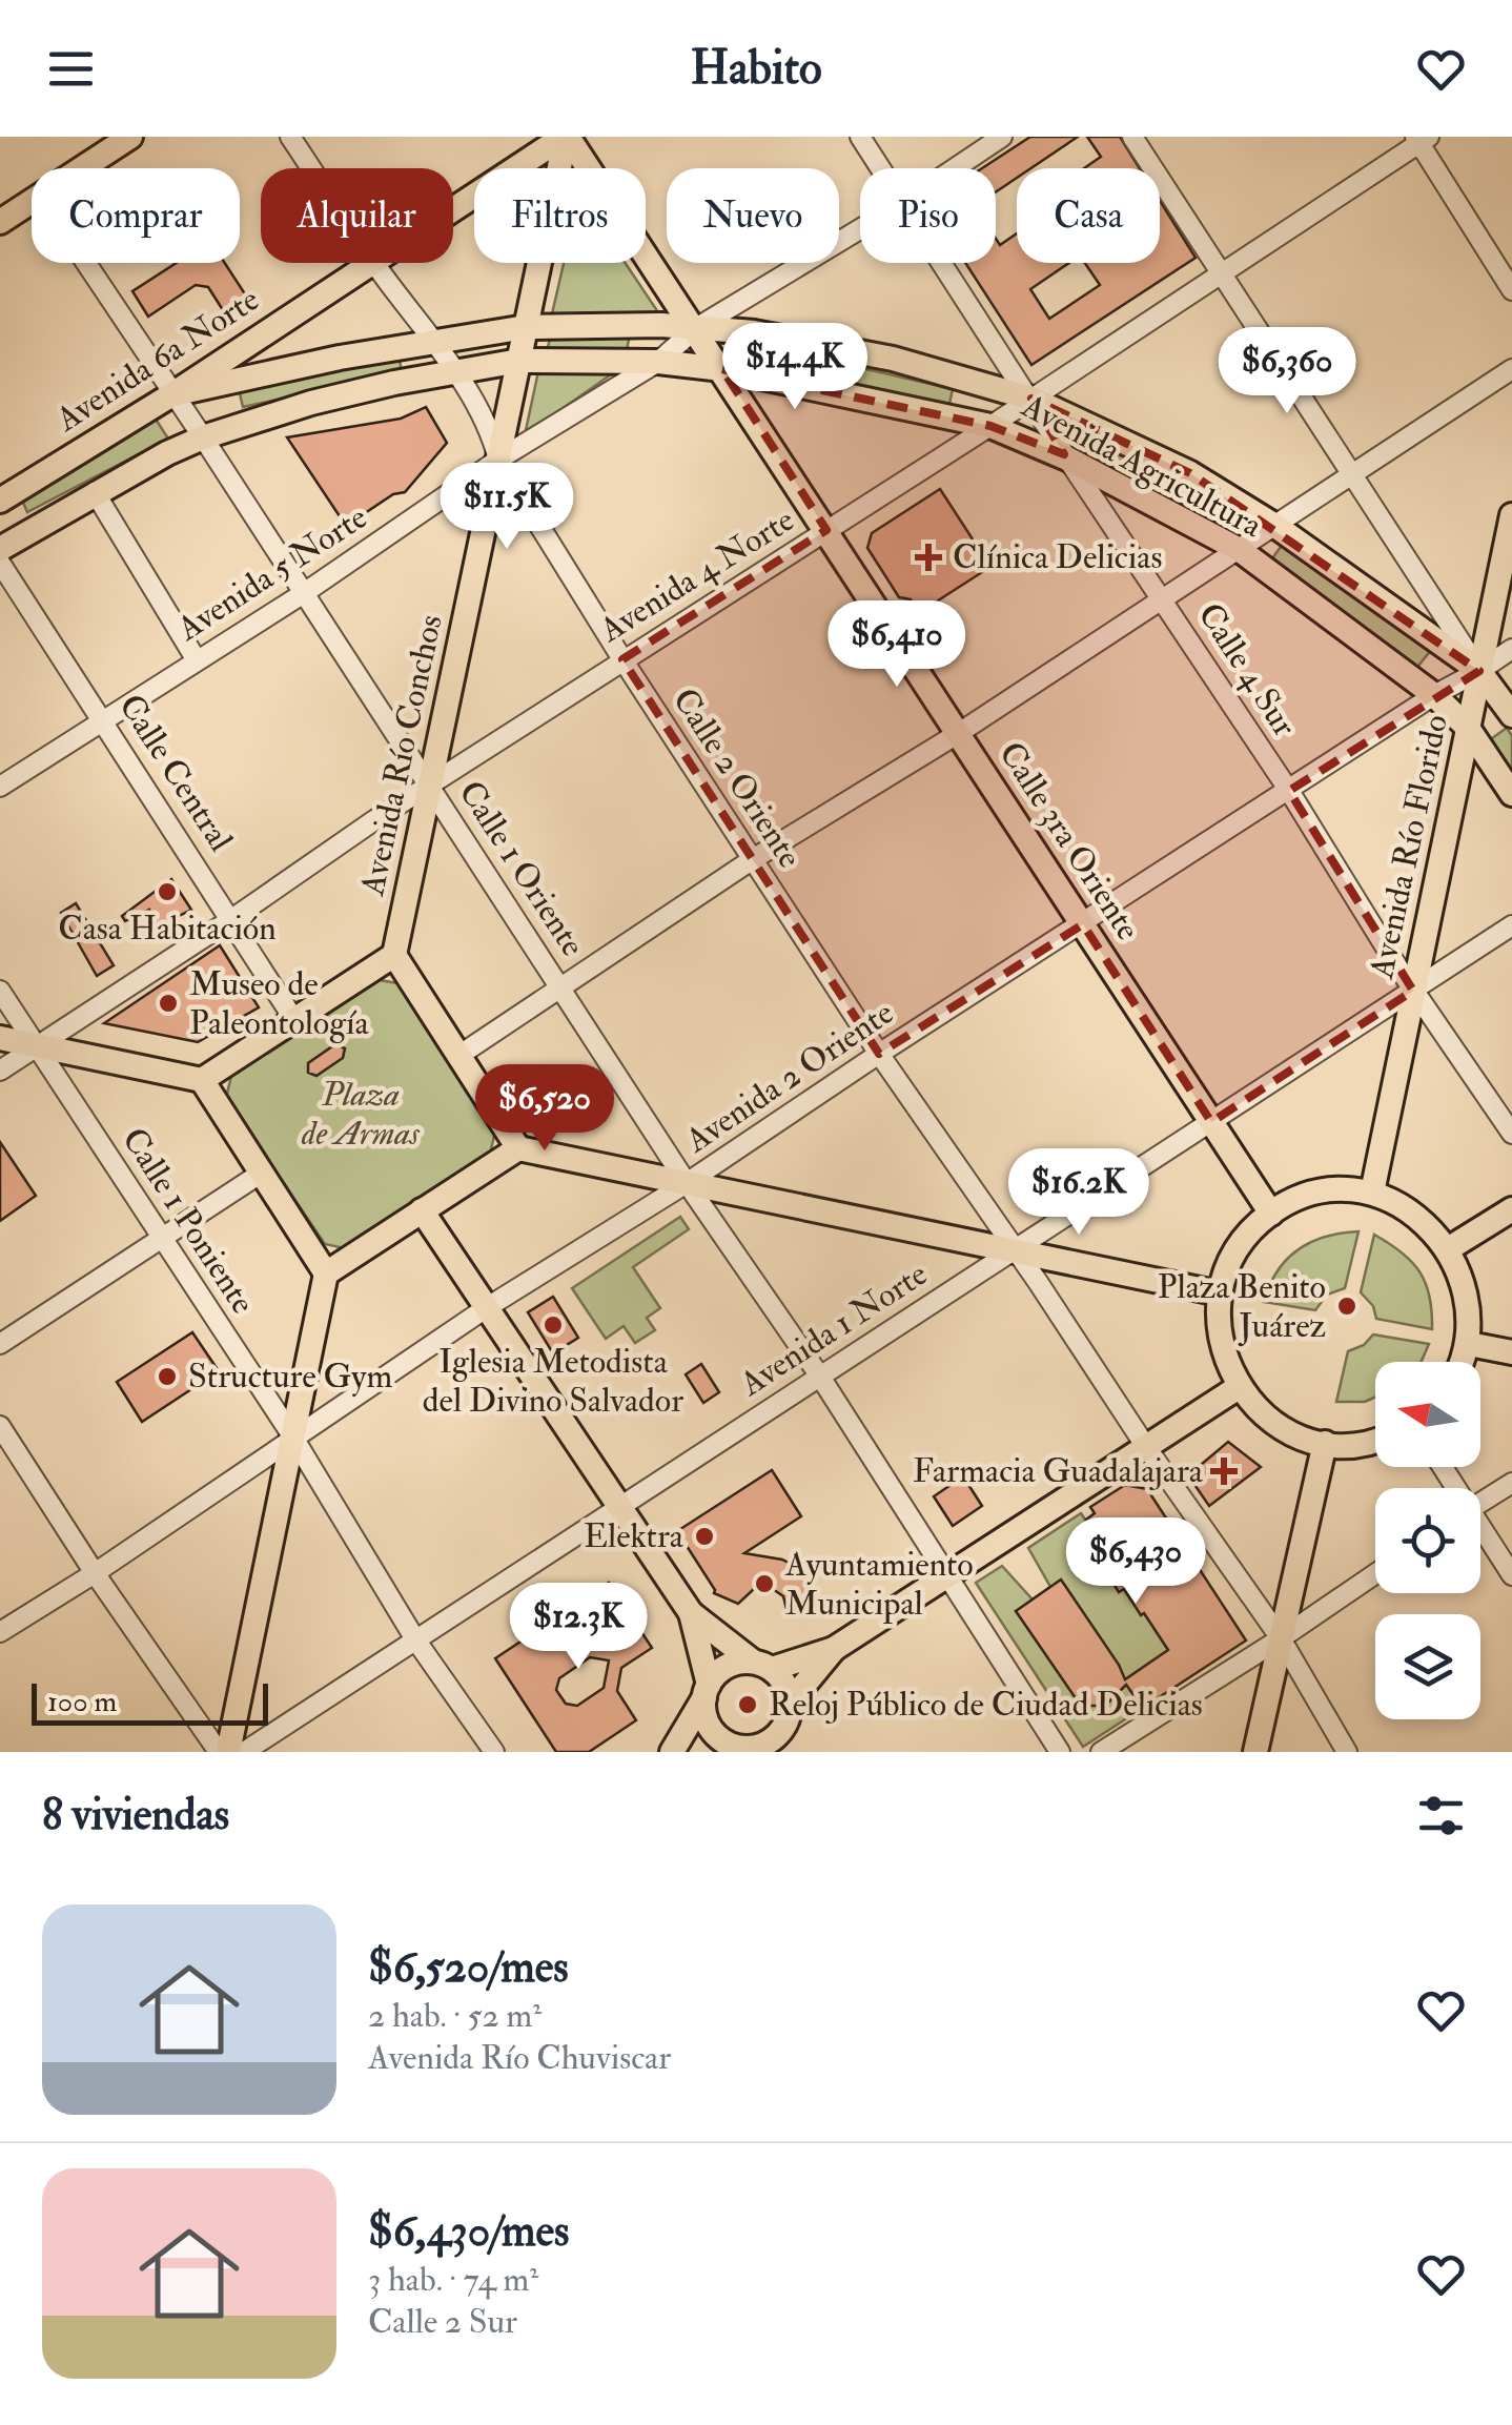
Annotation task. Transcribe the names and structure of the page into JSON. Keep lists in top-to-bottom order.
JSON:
{
  "streets": {
    "main road": [
      "Avenida 6a Norte",
      "Avenida Agricultura",
      "Avenida Río Conchos",
      "Calle 3ra Oriente",
      "Avenida Río Florido"
    ],
    "street": [
      "Avenida 5 Norte",
      "Avenida 4 Norte",
      "Calle 4 Sur",
      "Calle Central",
      "Calle 2 Oriente",
      "Calle 1 Oriente",
      "Avenida 2 Oriente",
      "Calle 1 Poniente",
      "Avenida 1 Norte"
    ]
  },
  "crossings": [
    ["Avenida 6a Norte", "Avenida Agricultura"],
    ["Avenida 6a Norte", "Avenida Río Conchos"],
    ["Avenida 6a Norte", "Calle 3ra Oriente"],
    ["Avenida 6a Norte", "Calle 1 Oriente"],
    ["Avenida Agricultura", "Avenida 5 Norte"],
    ["Avenida Agricultura", "Avenida 4 Norte"],
    ["Avenida Agricultura", "Calle 4 Sur"],
    ["Avenida Agricultura", "Avenida Río Conchos"],
    ["Avenida Agricultura", "Calle 2 Oriente"],
    ["Avenida Agricultura", "Calle 3ra Oriente"],
    ["Avenida Agricultura", "Avenida Río Florido"],
    ["Avenida Agricultura", "Calle 1 Oriente"],
    ["Avenida Agricultura", "Avenida 2 Oriente"],
    ["Avenida 5 Norte", "Avenida Río Conchos"],
    ["Avenida 5 Norte", "Calle Central"],
    ["Avenida 5 Norte", "Calle 2 Oriente"],
    ["Avenida 5 Norte", "Calle 3ra Oriente"],
    ["Avenida 5 Norte", "Calle 1 Oriente"],
    ["Avenida 4 Norte", "Calle 4 Sur"],
    ["Avenida 4 Norte", "Avenida Río Conchos"],
    ["Avenida 4 Norte", "Calle Central"],
    ["Avenida 4 Norte", "Calle 2 Oriente"],
    ["Avenida 4 Norte", "Calle 3ra Oriente"],
    ["Avenida 4 Norte", "Calle 1 Oriente"],
    ["Avenida 4 Norte", "Calle 1 Poniente"],
    ["Calle 4 Sur", "Avenida Río Florido"],
    ["Calle 4 Sur", "Avenida 2 Oriente"],
    ["Calle 4 Sur", "Avenida 1 Norte"],
    ["Avenida Río Conchos", "Calle 2 Oriente"],
    ["Avenida Río Conchos", "Calle 3ra Oriente"],
    ["Avenida Río Conchos", "Calle 1 Oriente"],
    ["Calle 2 Oriente", "Avenida 2 Oriente"],
    ["Calle 2 Oriente", "Avenida 1 Norte"],
    ["Calle 3ra Oriente", "Avenida 2 Oriente"],
    ["Calle 3ra Oriente", "Avenida 1 Norte"],
    ["Avenida Río Florido", "Avenida 2 Oriente"],
    ["Avenida Río Florido", "Avenida 1 Norte"],
    ["Calle 1 Oriente", "Avenida 2 Oriente"],
    ["Calle 1 Oriente", "Avenida 1 Norte"],
    ["Avenida 2 Oriente", "Calle 1 Poniente"],
    ["Calle 1 Poniente", "Avenida 1 Norte"]
  ],
  "parks": ["Plaza de Armas"],
  "places": {
    "health": ["Clínica Delicias", "Farmacia Guadalajara"],
    "other": [
      "Casa Habitación",
      "Museo de Paleontología",
      "Plaza Benito Juárez",
      "Iglesia Metodista del Divino Salvador",
      "Structure Gym",
      "Elektra",
      "Ayuntamiento Municipal",
      "Reloj Público de Ciudad Delicias"
    ]
  },
  "scale_bar": "100 m",
  "north": "left",
  "page": {
    "header": "Habito",
    "chip": [
      "Comprar",
      "Alquilar",
      "Filtros",
      "Nuevo",
      "Piso",
      "Casa"
    ],
    "price": [
      "$14.4K",
      "$6,360",
      "$11.5K",
      "$6,410",
      "$6,520",
      "$16.2K",
      "$6,430",
      "$12.3K"
    ],
    "scale": "100 m",
    "heading": "8 viviendas",
    "list": [
      {
        "name": "$6,520/mes",
        "note": "2 hab. · 52 m² · Avenida Río Chuviscar"
      },
      {
        "name": "$6,430/mes",
        "note": "3 hab. · 74 m² · Calle 2 Sur"
      }
    ]
  }
}
